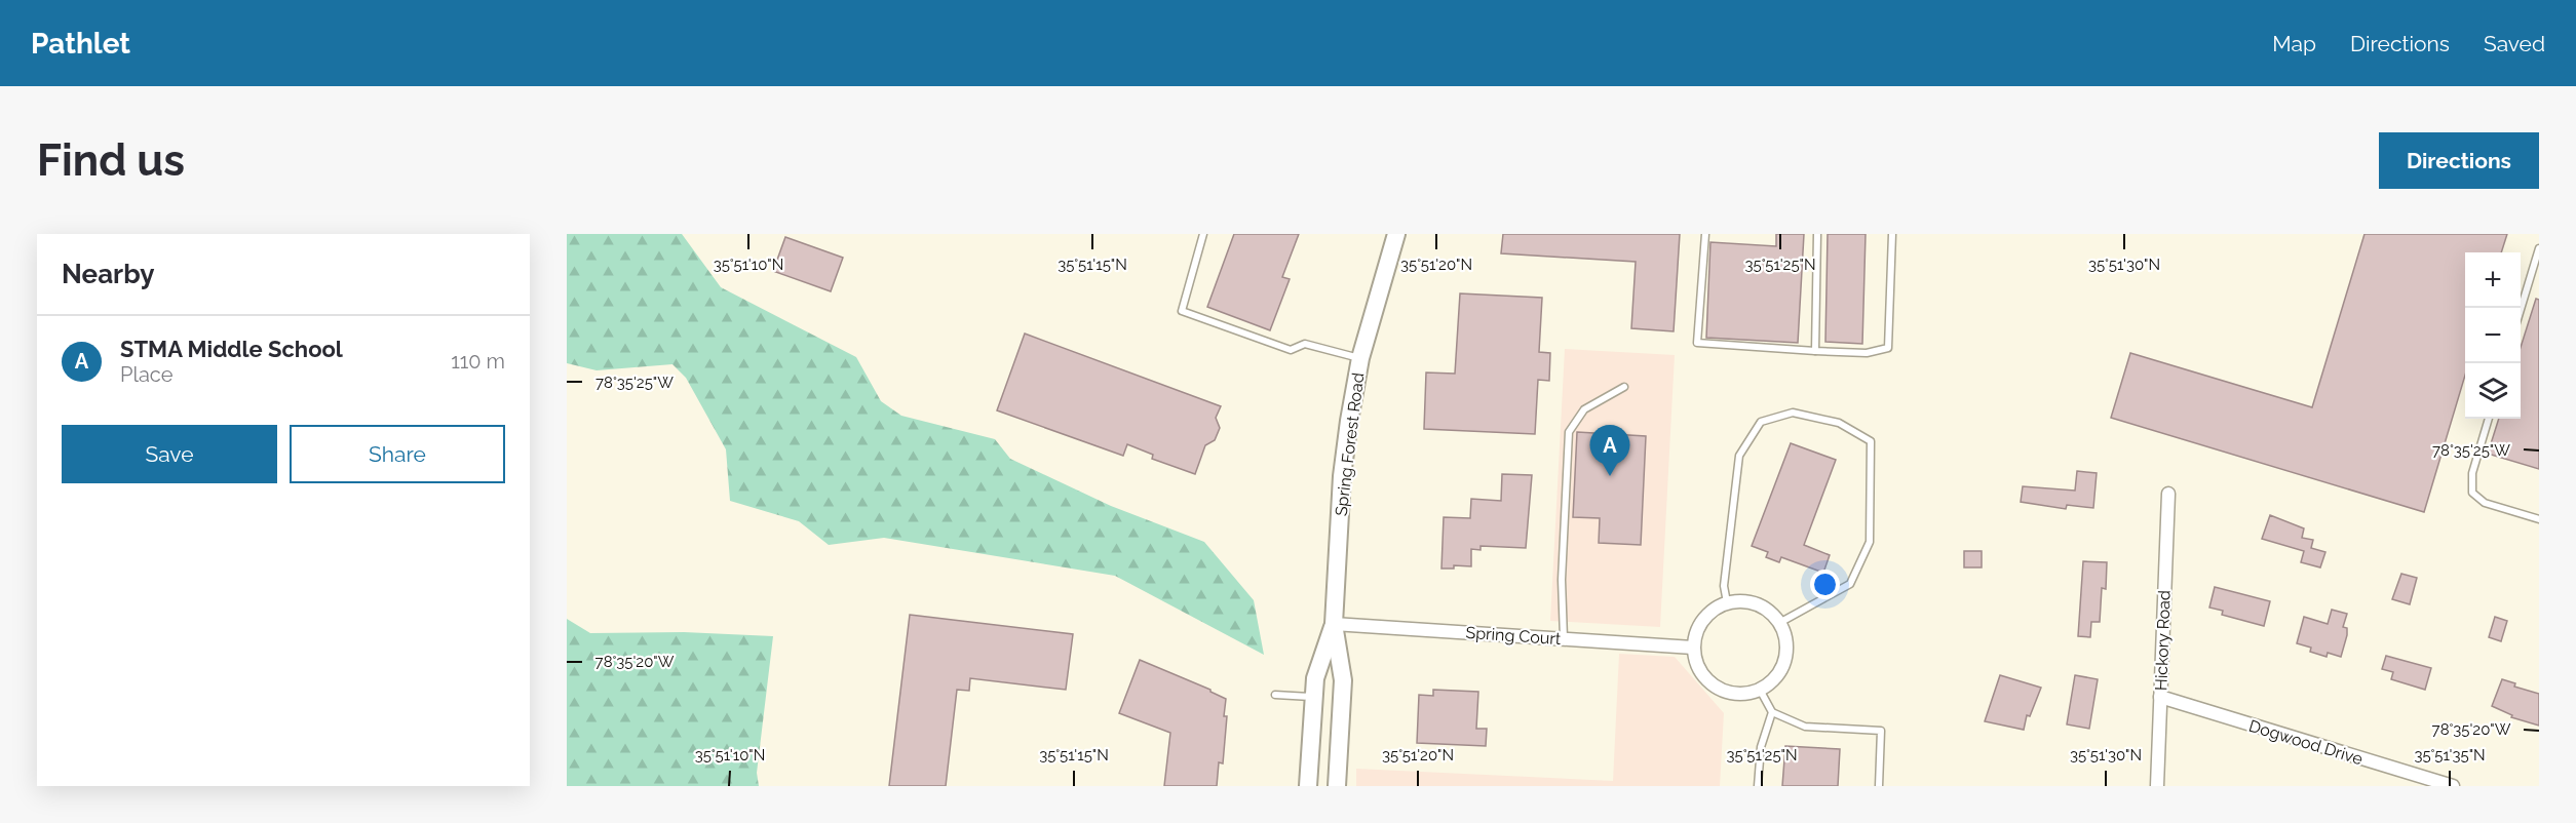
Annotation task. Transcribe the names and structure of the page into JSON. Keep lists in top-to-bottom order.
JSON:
{
  "streets": {
    "main road": ["Spring Forest Road"],
    "street": ["Spring Court", "Hickory Road", "Dogwood Drive"]
  },
  "crossings": [
    ["Spring Forest Road", "Spring Court"],
    ["Hickory Road", "Dogwood Drive"]
  ],
  "page": {
    "header": "Pathlet",
    "nav": ["Map", "Directions", "Saved"],
    "buttons": [
      "Directions",
      ["Save", "Share"]
    ],
    "title": "Find us",
    "heading": "Nearby",
    "map_buttons": ["+", "−"],
    "list": [
      {
        "mark": "A",
        "name": "STMA Middle School",
        "note": "Place",
        "value": "110 m"
      }
    ],
    "pins": "A"
  },
  "coordinates": [
    "35°51'10\"N",
    "35°51'15\"N",
    "35°51'20\"N",
    "35°51'25\"N",
    "35°51'30\"N",
    "78°35'25\"W",
    "78°35'20\"W",
    "35°51'35\"N"
  ]
}
